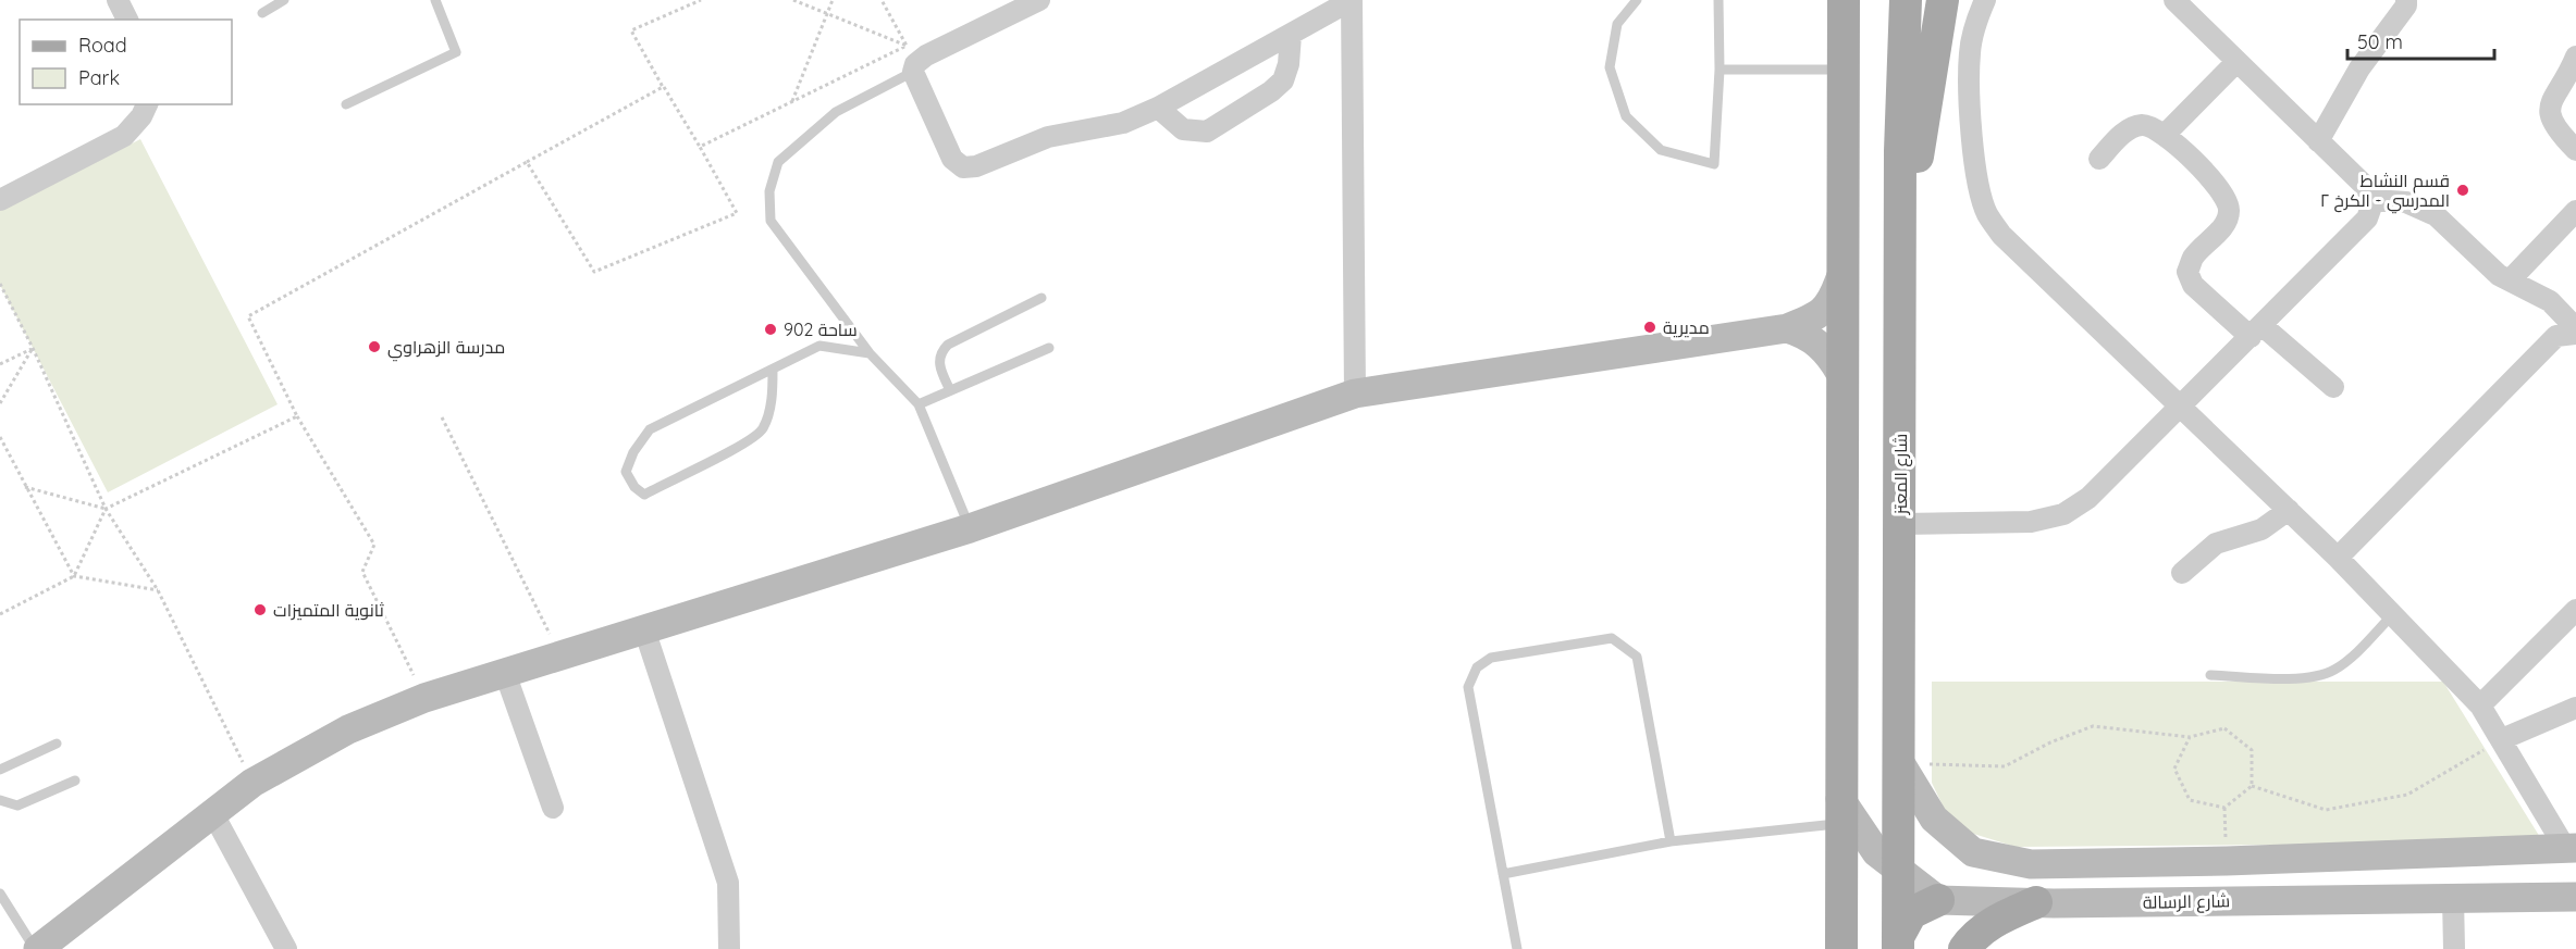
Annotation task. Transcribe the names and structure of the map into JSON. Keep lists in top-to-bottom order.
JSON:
{
  "streets": {
    "main road": ["شارع المعتز"],
    "street": ["شارع الرسالة"]
  },
  "places": [
    "قسم النشاط المدرسي - الكرخ ٢",
    "مديرية",
    "ساحة 902",
    "مدرسة الزهراوي",
    "ثانوية المتميزات"
  ],
  "legend": ["Road", "Park"],
  "scale_bar": "50 m"
}
